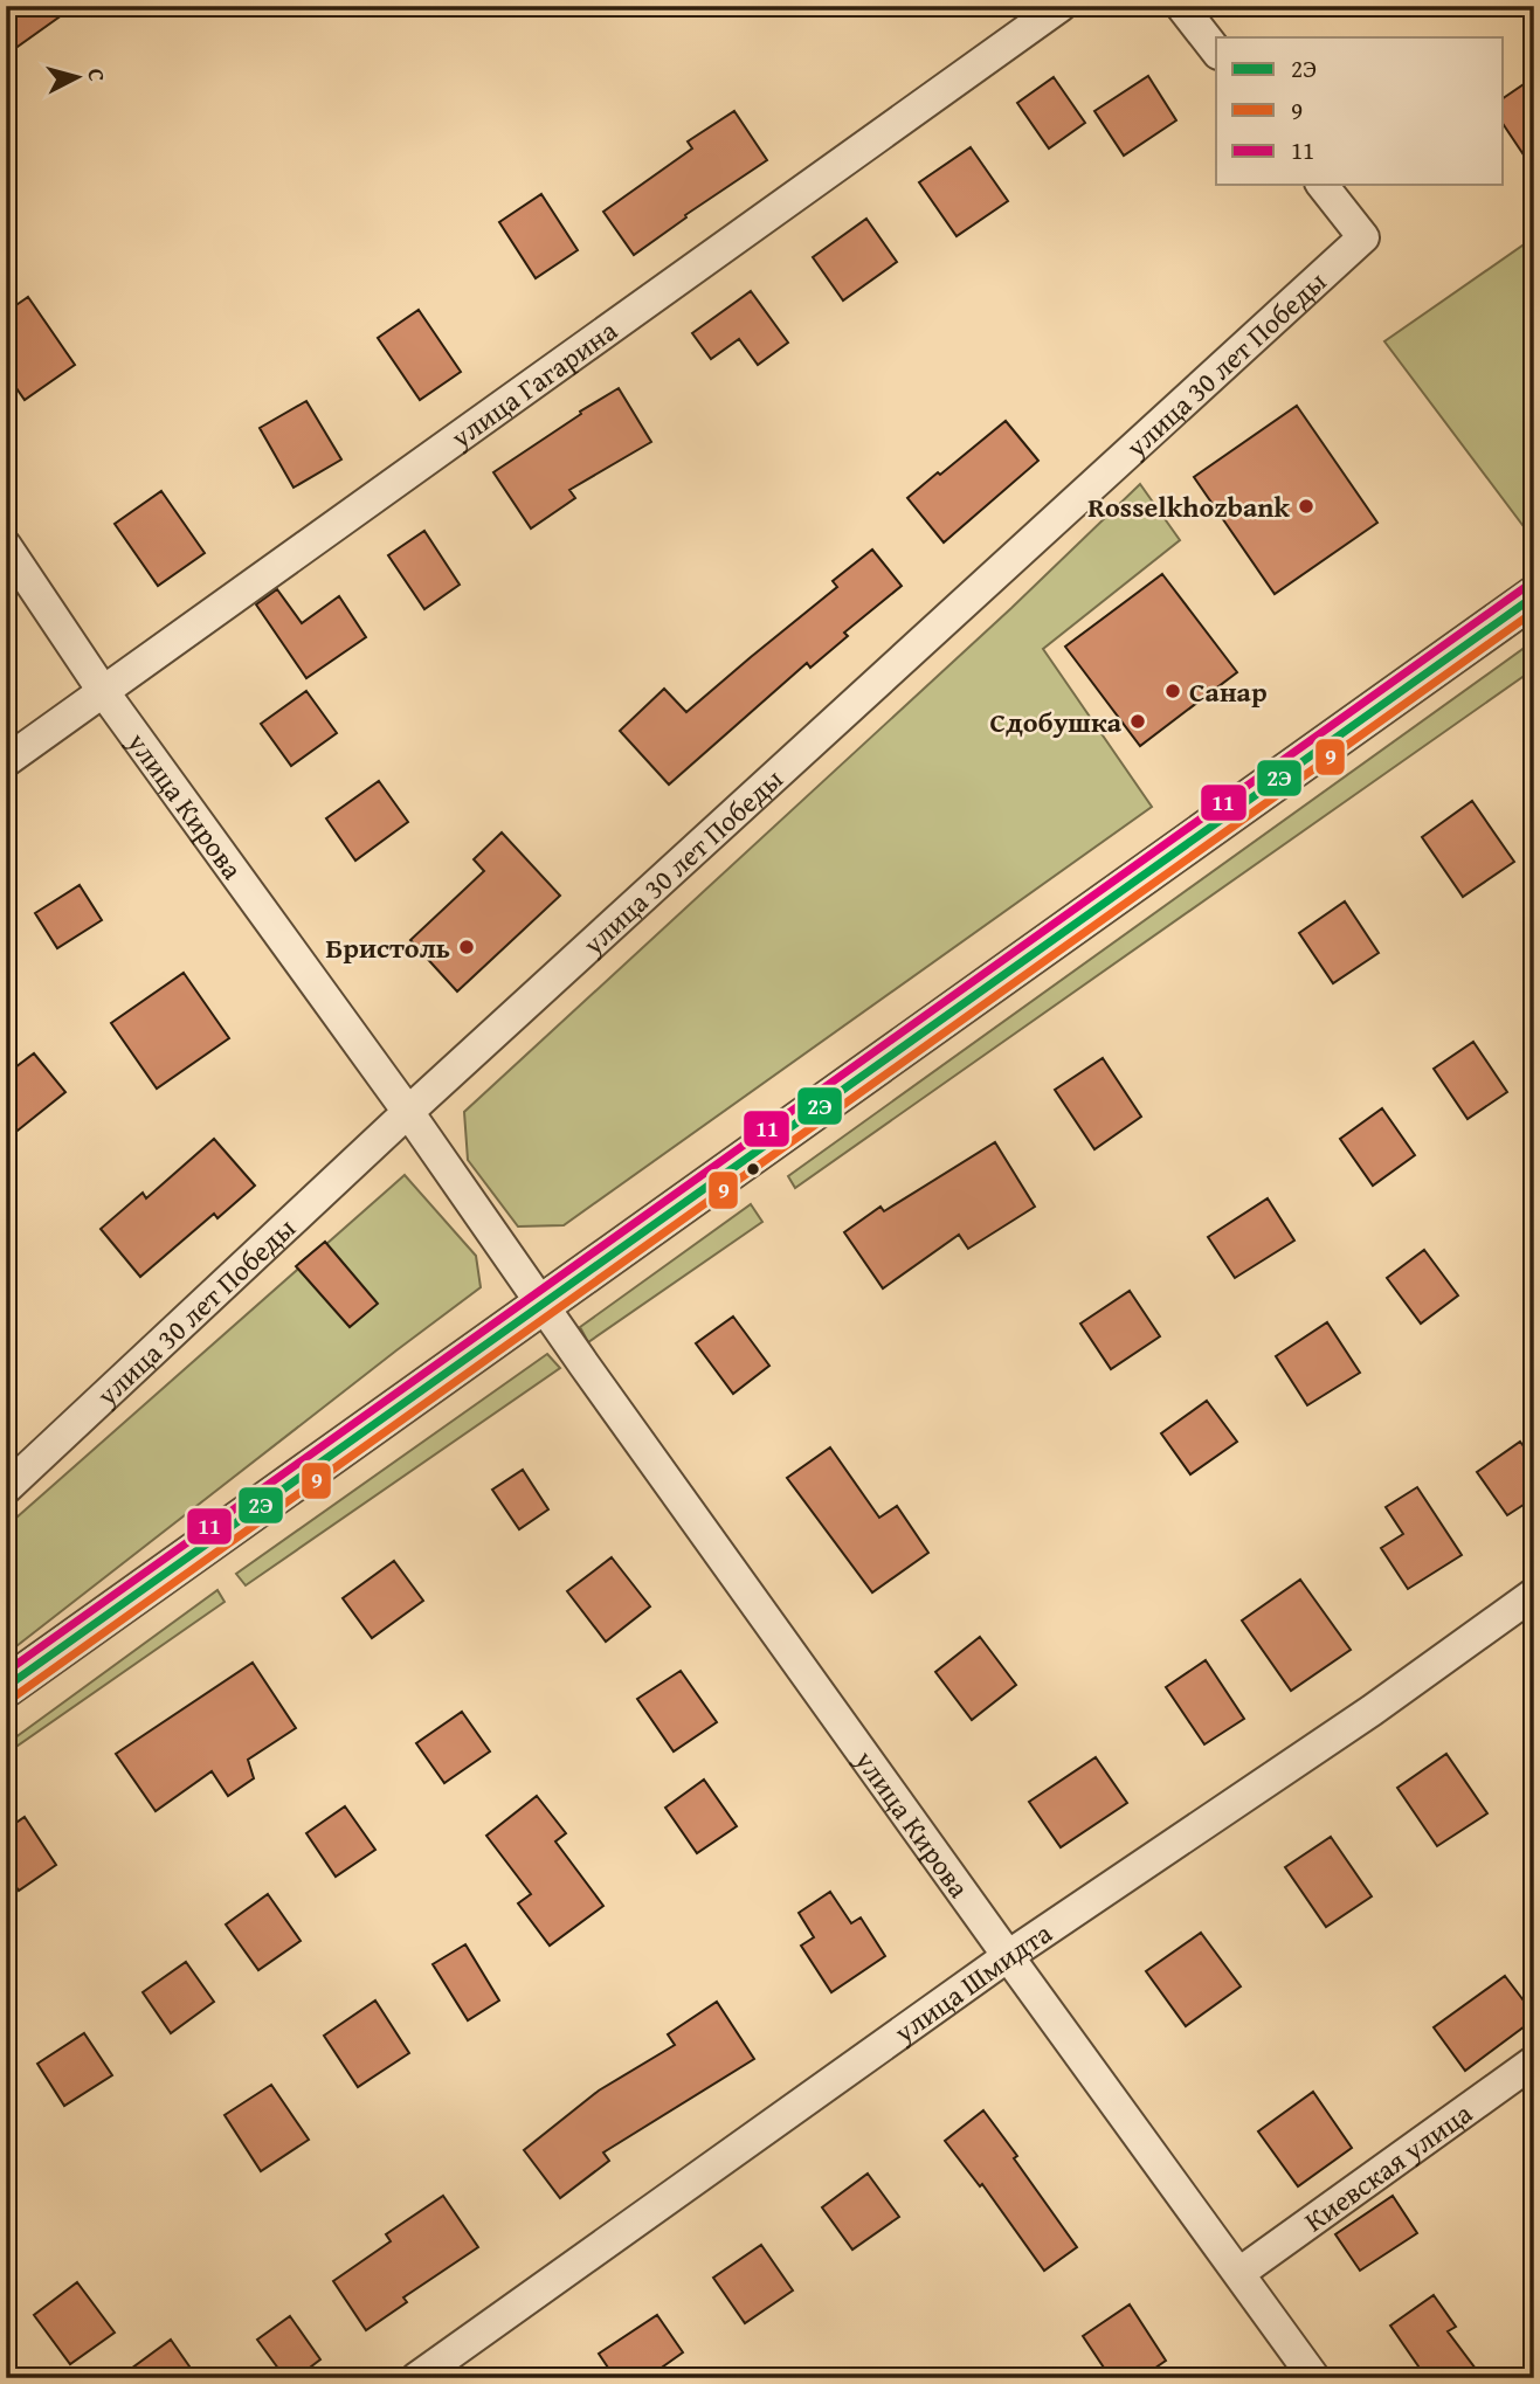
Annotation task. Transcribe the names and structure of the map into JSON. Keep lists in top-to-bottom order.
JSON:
{
  "streets": {
    "street": [
      "улица 30 лет Победы",
      "улица Гагарина",
      "улица Кирова",
      "улица Шмидта",
      "Киевская улица"
    ]
  },
  "crossings": [
    ["улица 30 лет Победы", "улица Кирова"],
    ["улица Гагарина", "улица Кирова"],
    ["улица Кирова", "улица Шмидта"],
    ["улица Кирова", "Киевская улица"]
  ],
  "places": [
    "Rosselkhozbank",
    "Санар",
    "Сдобушка",
    "Бристоль"
  ],
  "lines": ["transit line 11", "transit line 2Э", "transit line 9"],
  "legend": ["2Э", "9", "11"],
  "north": "right"
}
